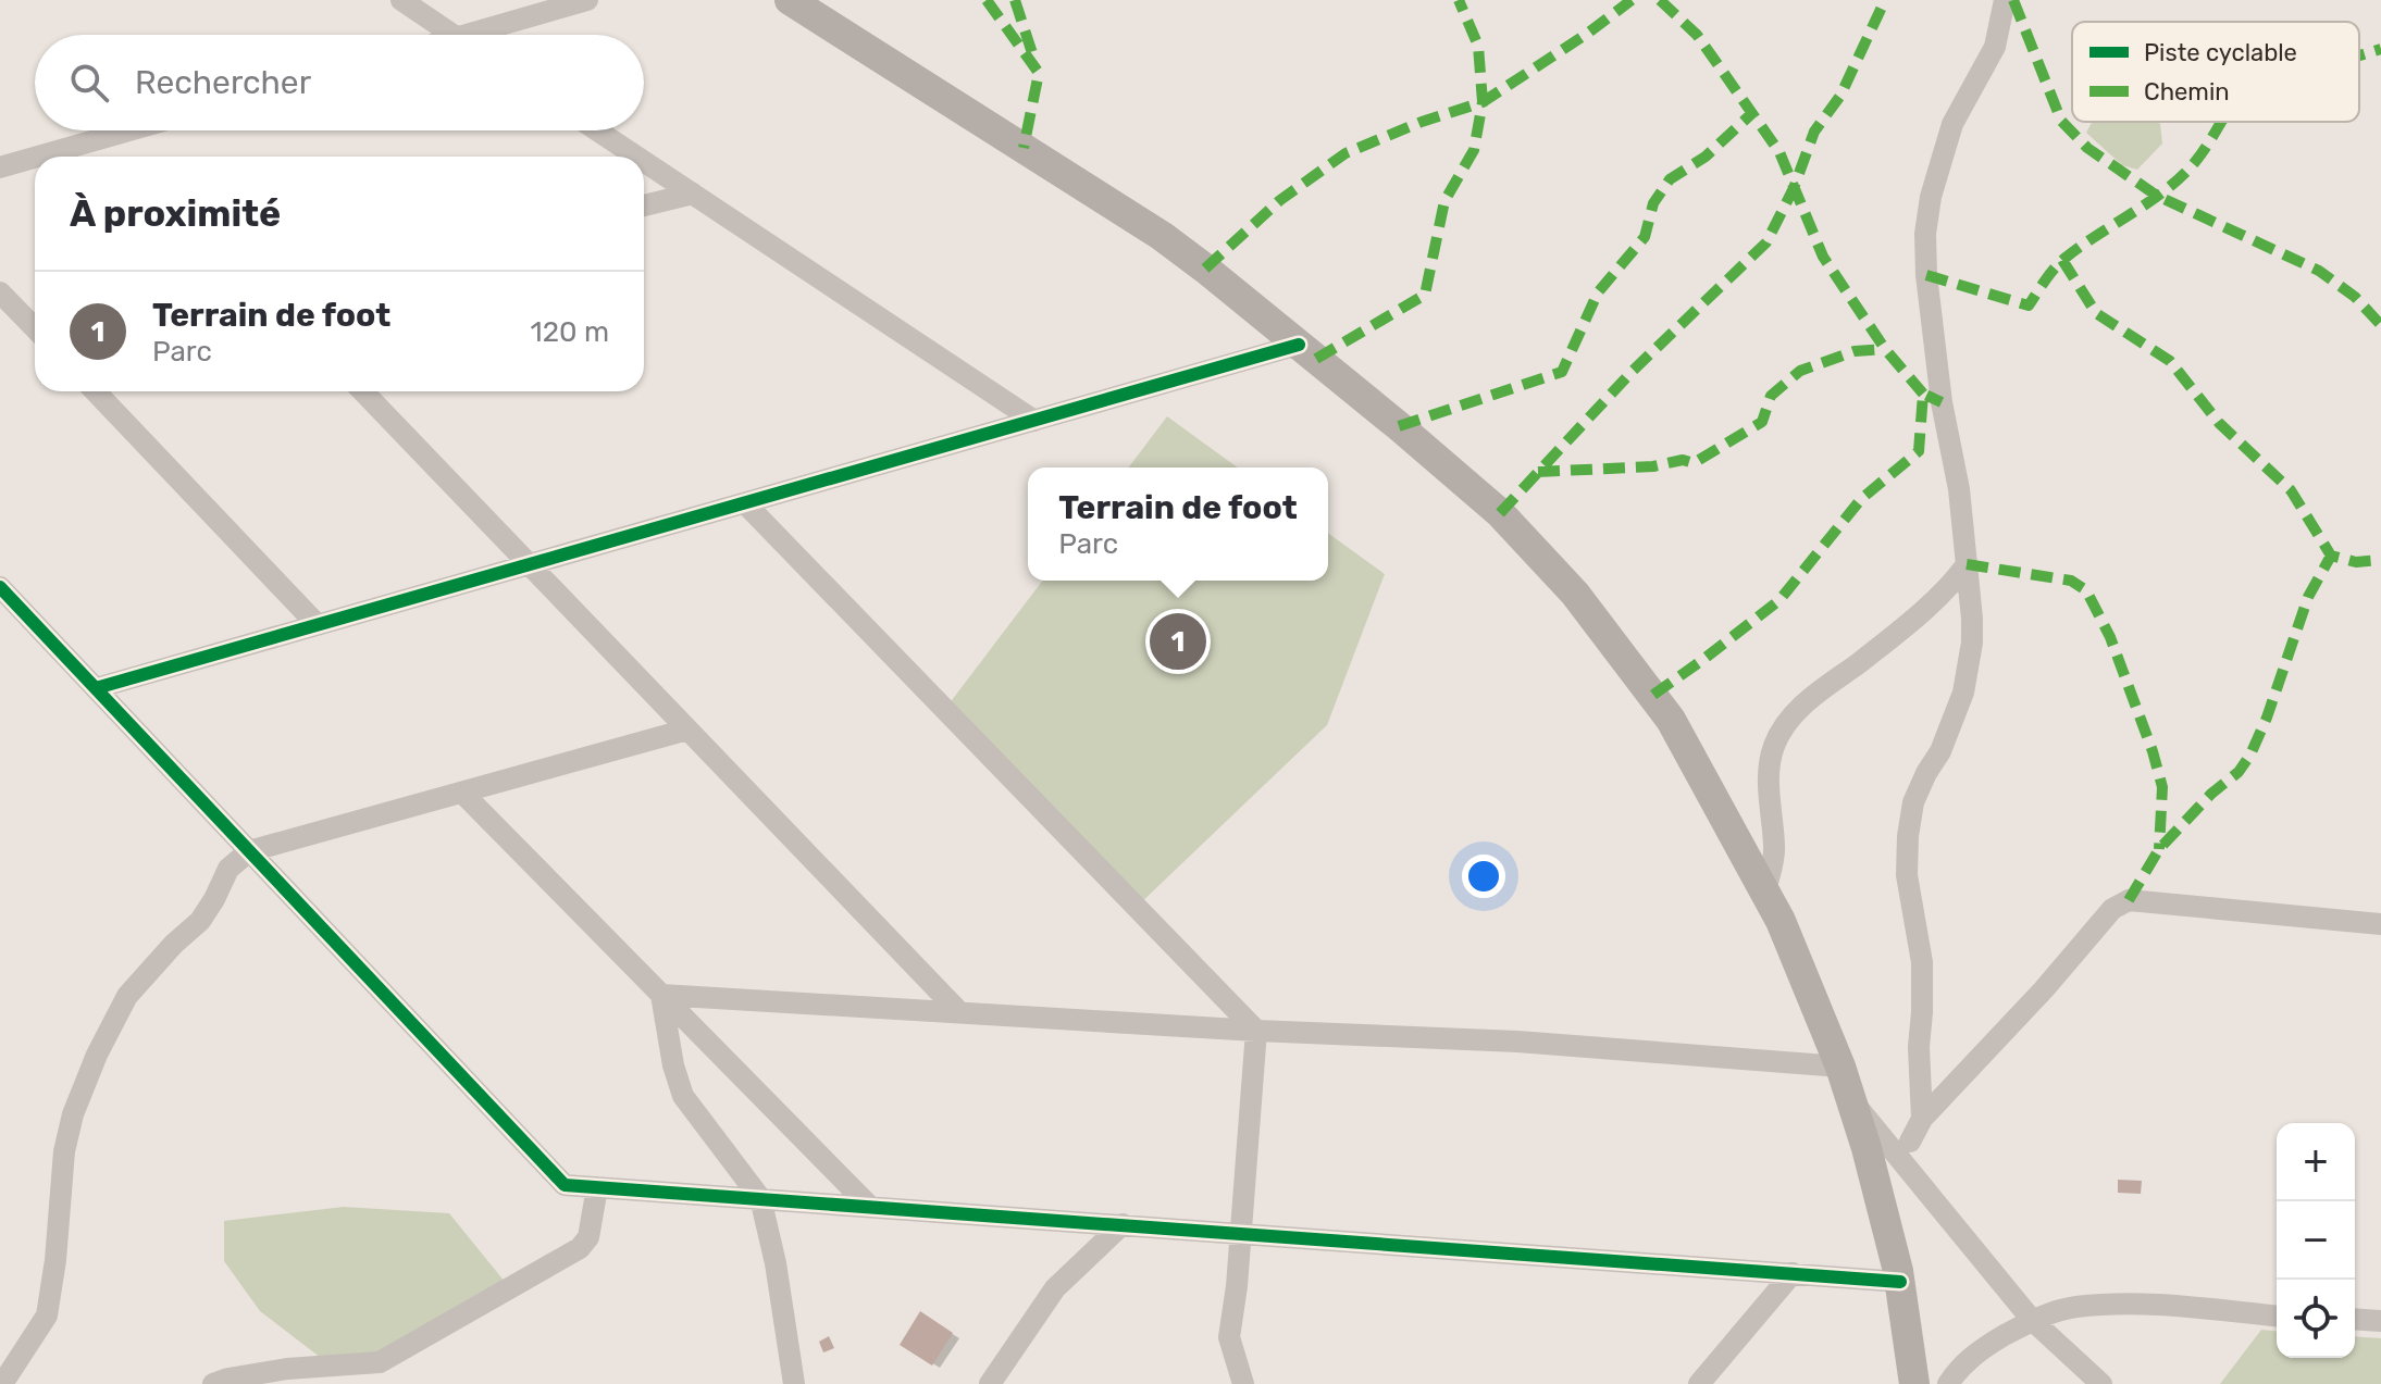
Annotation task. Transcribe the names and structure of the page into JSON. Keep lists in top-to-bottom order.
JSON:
{
  "legend": ["Piste cyclable", "Chemin"],
  "page": {
    "search": "Rechercher",
    "heading": "À proximité",
    "list": [
      {
        "mark": "1",
        "name": "Terrain de foot",
        "note": "Parc",
        "value": "120 m"
      }
    ],
    "popup": ["Terrain de foot", "Parc"],
    "pins": "1",
    "map_buttons": ["+", "−"]
  }
}
